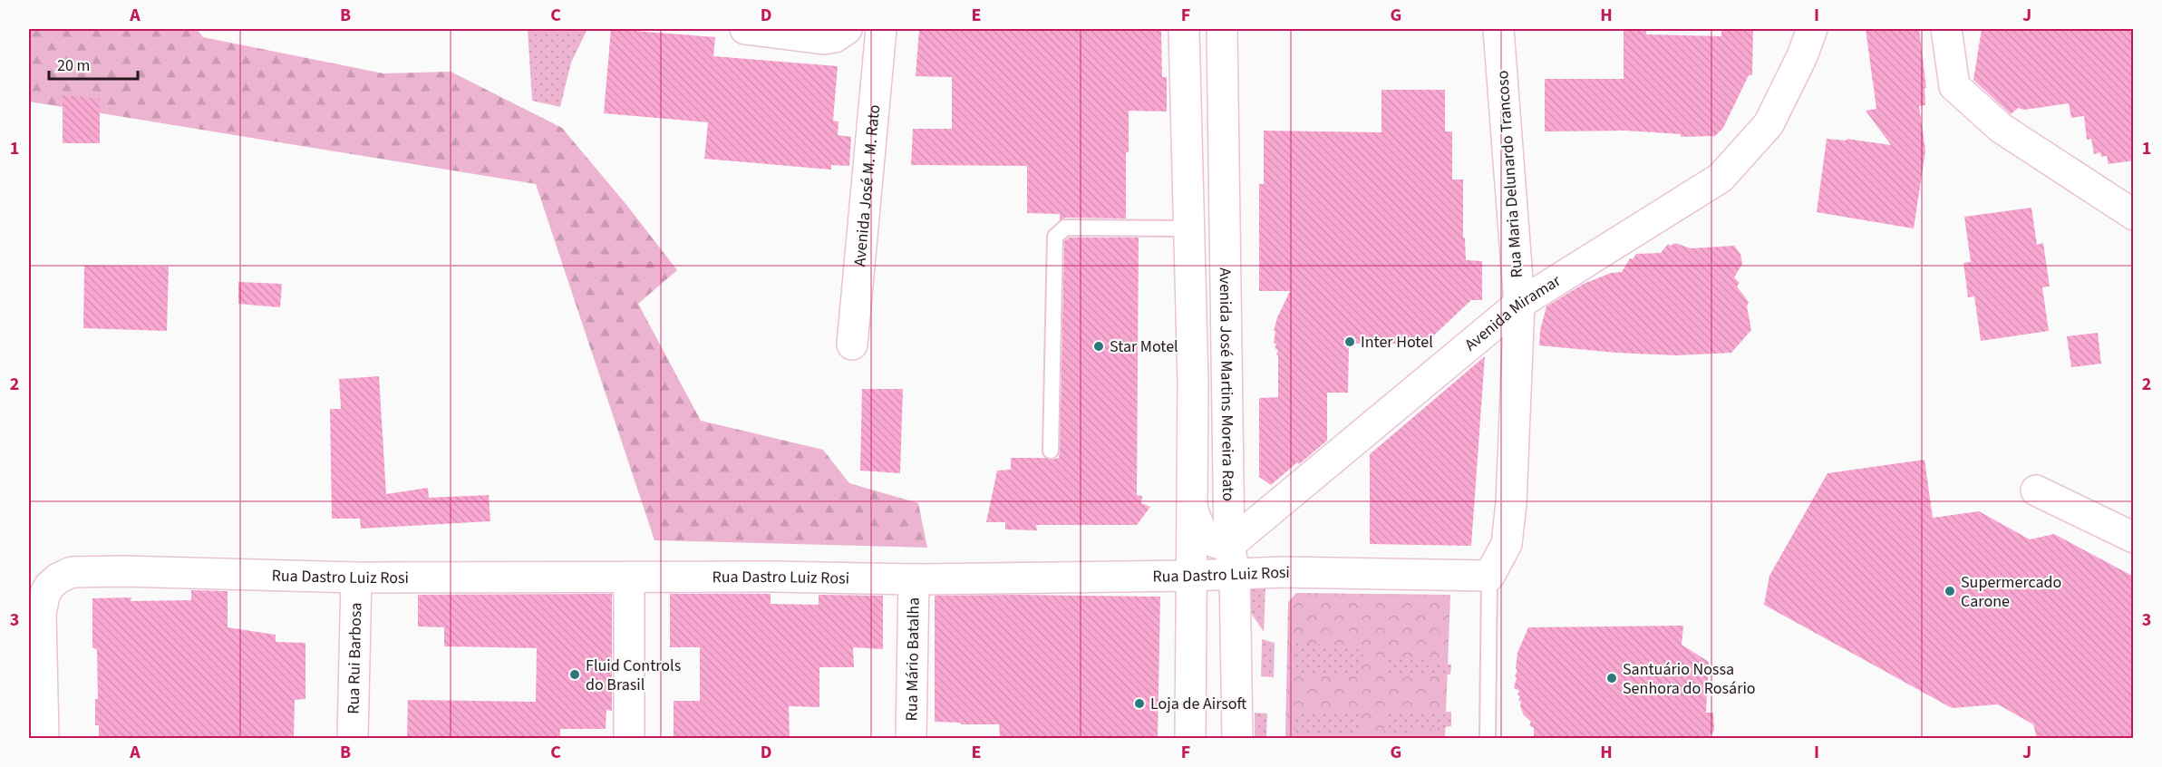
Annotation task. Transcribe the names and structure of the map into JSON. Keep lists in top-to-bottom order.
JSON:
{
  "streets": {
    "street": [
      "Rua Maria Delunardo Trancoso",
      "Avenida José M. M. Rato",
      "Avenida Miramar",
      "Avenida José Martins Moreira Rato",
      "Rua Dastro Luiz Rosi",
      "Rua Rui Barbosa",
      "Rua Mário Batalha"
    ]
  },
  "crossings": [
    ["Rua Maria Delunardo Trancoso", "Avenida Miramar"],
    ["Rua Maria Delunardo Trancoso", "Rua Dastro Luiz Rosi"],
    ["Avenida Miramar", "Avenida José Martins Moreira Rato"],
    ["Avenida Miramar", "Rua Dastro Luiz Rosi"],
    ["Avenida José Martins Moreira Rato", "Rua Dastro Luiz Rosi"],
    ["Rua Dastro Luiz Rosi", "Rua Rui Barbosa"],
    ["Rua Dastro Luiz Rosi", "Rua Mário Batalha"]
  ],
  "places": [
    "Inter Hotel",
    "Star Motel",
    "Supermercado Carone",
    "Fluid Controls do Brasil",
    "Santuário Nossa Senhora do Rosário",
    "Loja de Airsoft"
  ],
  "scale_bar": "20 m",
  "grid": {
    "columns": [
      "A",
      "B",
      "C",
      "D",
      "E",
      "F",
      "G",
      "H",
      "I",
      "J"
    ],
    "rows": ["1", "2", "3"]
  }
}
